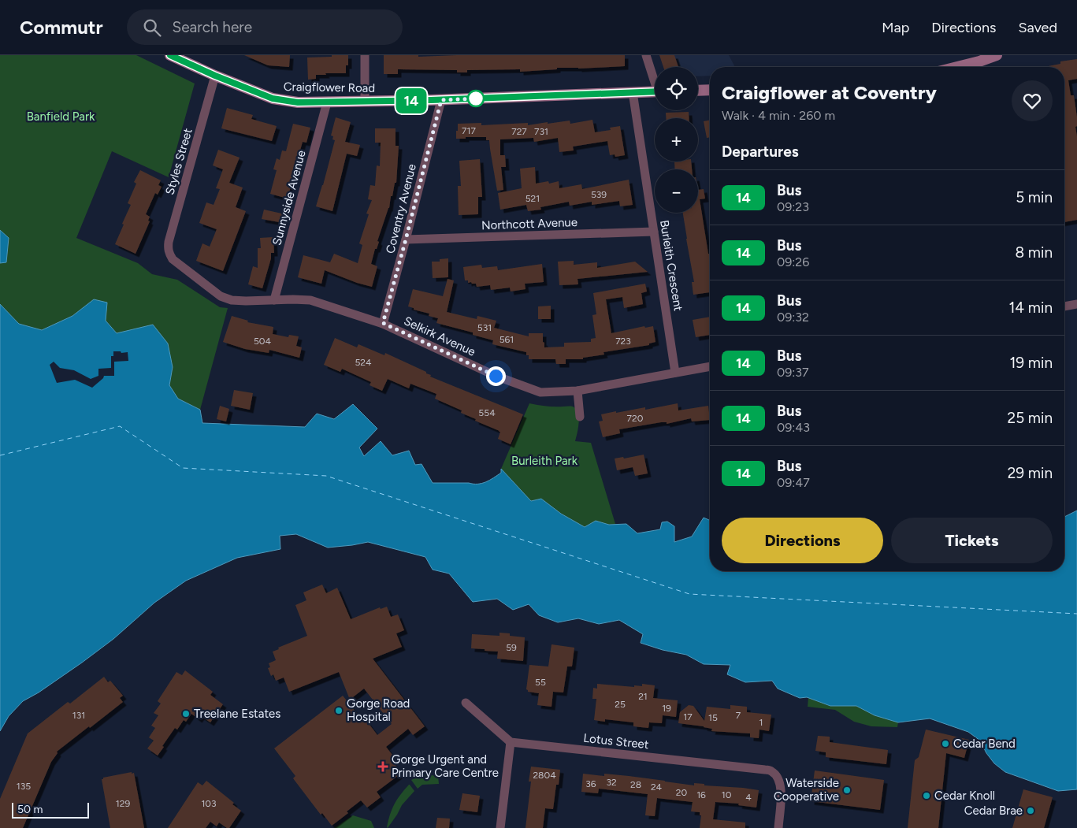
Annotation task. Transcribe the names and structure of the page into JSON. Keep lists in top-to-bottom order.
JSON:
{
  "streets": {
    "main road": ["Craigflower Road"],
    "street": [
      "Styles Street",
      "Sunnyside Avenue",
      "Coventry Avenue",
      "Northcott Avenue",
      "Burleith Crescent",
      "Selkirk Avenue",
      "Lotus Street"
    ]
  },
  "crossings": [
    ["Craigflower Road", "Styles Street"],
    ["Craigflower Road", "Sunnyside Avenue"],
    ["Craigflower Road", "Coventry Avenue"],
    ["Craigflower Road", "Burleith Crescent"],
    ["Styles Street", "Selkirk Avenue"],
    ["Sunnyside Avenue", "Selkirk Avenue"],
    ["Coventry Avenue", "Northcott Avenue"],
    ["Coventry Avenue", "Selkirk Avenue"],
    ["Northcott Avenue", "Burleith Crescent"],
    ["Burleith Crescent", "Selkirk Avenue"]
  ],
  "parks": ["Banfield Park", "Burleith Park"],
  "places": {
    "other": [
      "Gorge Road Hospital",
      "Treelane Estates",
      "Cedar Bend",
      "Waterside Cooperative",
      "Cedar Knoll",
      "Cedar Brae"
    ],
    "health": ["Gorge Urgent and Primary Care Centre"]
  },
  "lines": ["bus line 14"],
  "house_numbers": [
    "717",
    "727",
    "731",
    "539",
    "521",
    "531",
    "561",
    "504",
    "723",
    "524",
    "554",
    "720",
    "59",
    "55",
    "21",
    "25",
    "19",
    "131",
    "7",
    "17",
    "15",
    "1",
    "2804",
    "32",
    "36",
    "28",
    "135",
    "24",
    "20",
    "16",
    "10",
    "4",
    "129",
    "103"
  ],
  "scale_bar": "50 m",
  "page": {
    "header": "Commutr",
    "search": "Search here",
    "nav": ["Map", "Directions", "Saved"],
    "on_map": "14",
    "map_buttons": ["+", "−"],
    "heading": [
      ["Craigflower at Coventry", "Walk · 4 min · 260 m"],
      "Departures"
    ],
    "list": [
      {
        "mark": "14",
        "name": "Bus",
        "note": "09:23",
        "value": "5 min"
      },
      {
        "mark": "14",
        "name": "Bus",
        "note": "09:26",
        "value": "8 min"
      },
      {
        "mark": "14",
        "name": "Bus",
        "note": "09:32",
        "value": "14 min"
      },
      {
        "mark": "14",
        "name": "Bus",
        "note": "09:37",
        "value": "19 min"
      },
      {
        "mark": "14",
        "name": "Bus",
        "note": "09:43",
        "value": "25 min"
      },
      {
        "mark": "14",
        "name": "Bus",
        "note": "09:47",
        "value": "29 min"
      }
    ],
    "buttons": ["Directions", "Tickets"],
    "scale": "50 m"
  }
}
